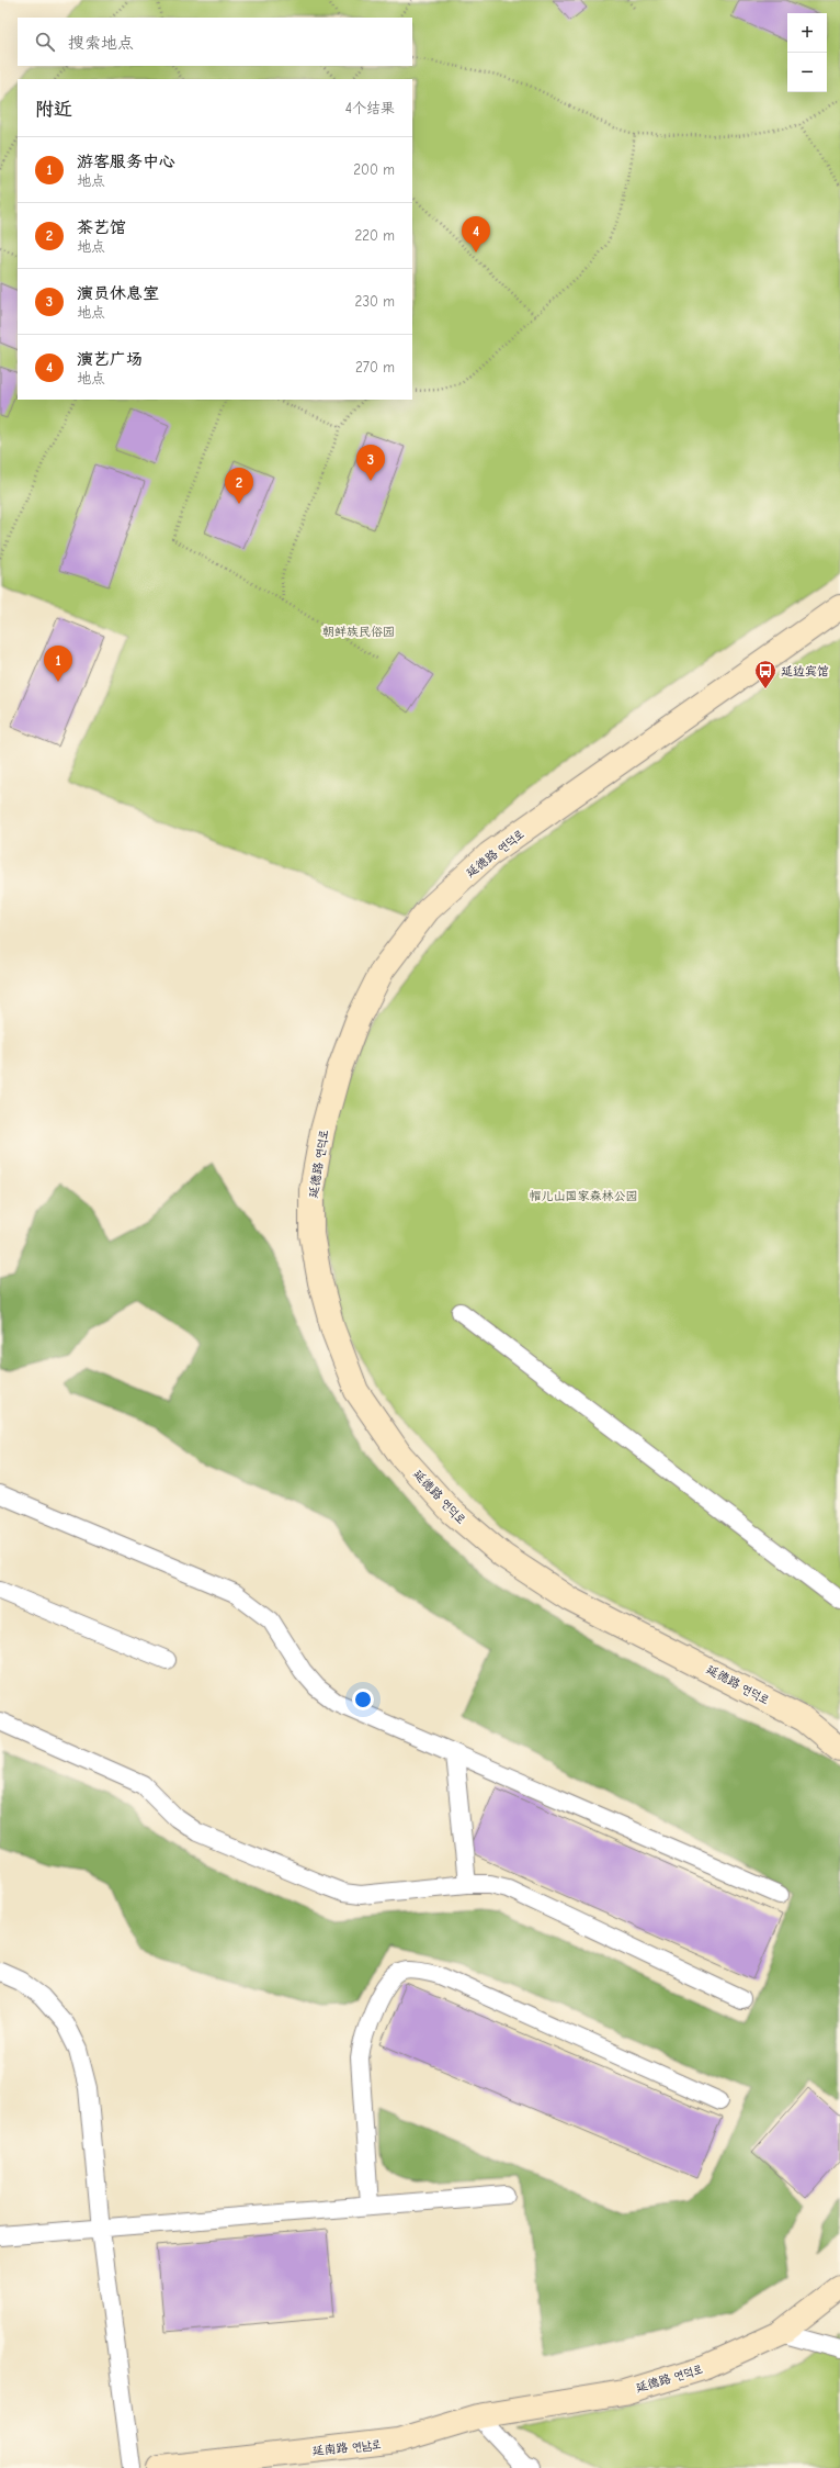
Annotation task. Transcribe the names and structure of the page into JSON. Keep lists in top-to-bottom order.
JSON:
{
  "streets": {
    "main road": ["延德路 연덕로", "延南路 연남로"]
  },
  "crossings": [
    ["延德路 연덕로", "延南路 연남로"]
  ],
  "parks": ["朝鲜族民俗园", "帽儿山国家森林公园"],
  "places": {
    "bus stop": ["延边宾馆"]
  },
  "page": {
    "map_buttons": ["+", "−"],
    "search": "搜索地点",
    "heading": ["附近", "4个结果"],
    "list": [
      {
        "mark": "1",
        "name": "游客服务中心",
        "note": "地点",
        "value": "200 m"
      },
      {
        "mark": "2",
        "name": "茶艺馆",
        "note": "地点",
        "value": "220 m"
      },
      {
        "mark": "3",
        "name": "演员休息室",
        "note": "地点",
        "value": "230 m"
      },
      {
        "mark": "4",
        "name": "演艺广场",
        "note": "地点",
        "value": "270 m"
      }
    ],
    "pins": [
      "4",
      "3",
      "2",
      "1"
    ]
  }
}
